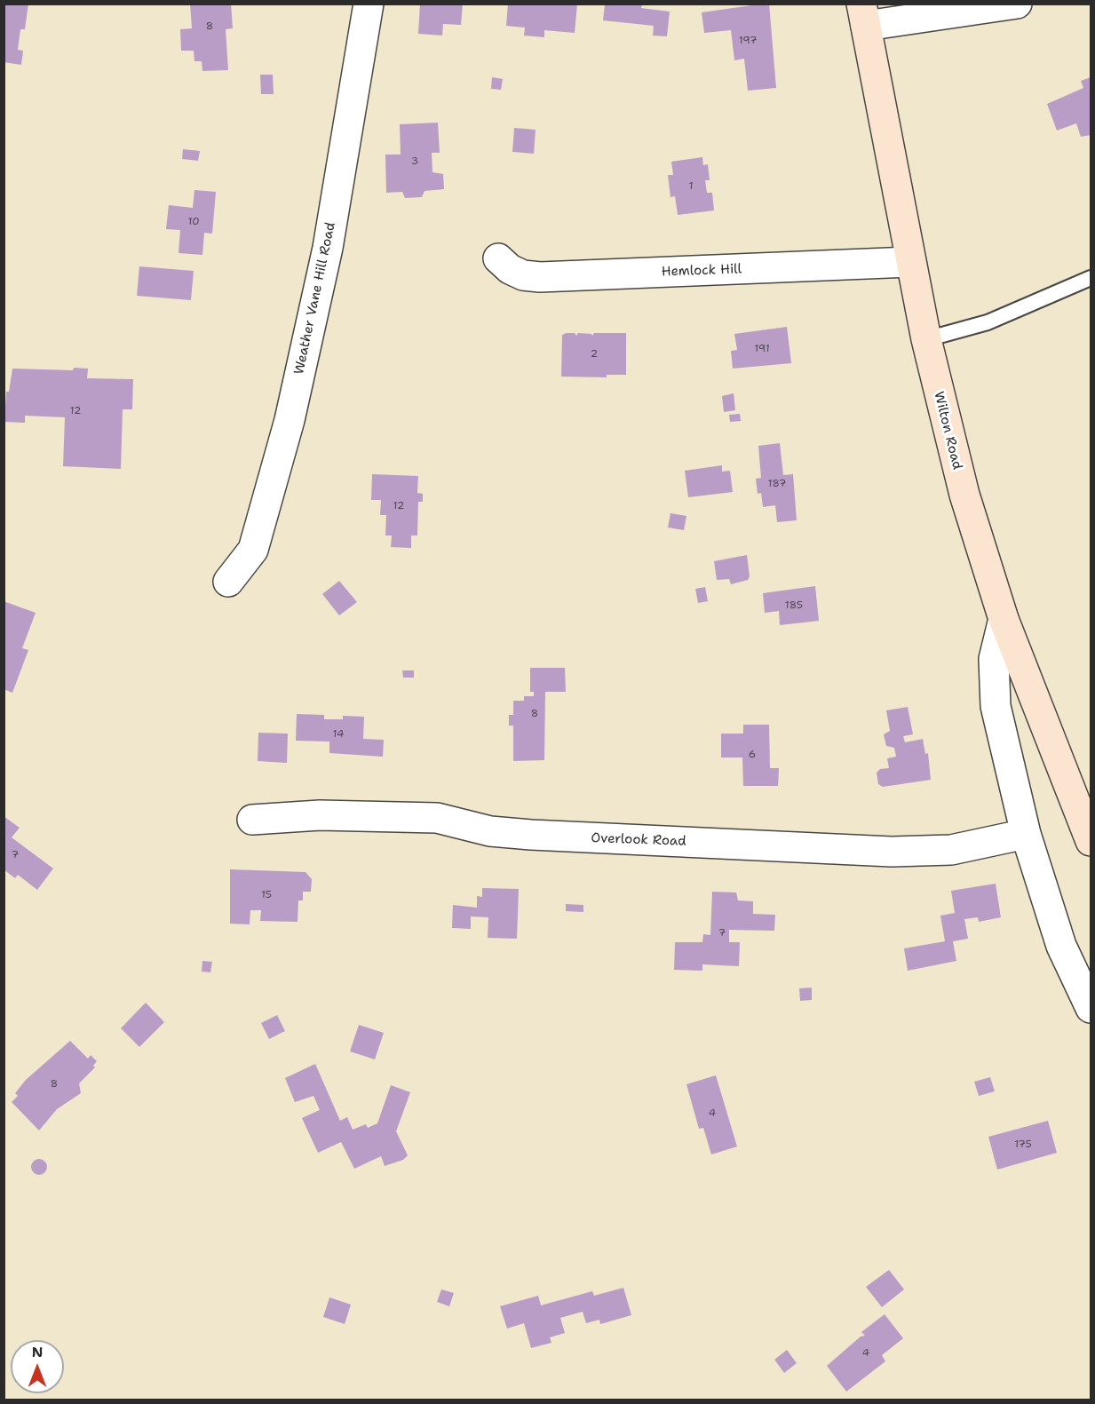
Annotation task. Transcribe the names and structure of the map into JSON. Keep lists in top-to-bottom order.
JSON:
{
  "streets": {
    "main road": ["Wilton Road"],
    "street": ["Hemlock Hill", "Weather Vane Hill Road", "Overlook Road"]
  },
  "crossings": [
    ["Hemlock Hill", "Wilton Road"]
  ],
  "house_numbers": [
    "8",
    "197",
    "3",
    "1",
    "10",
    "191",
    "2",
    "12",
    "187",
    "12",
    "185",
    "8",
    "14",
    "6",
    "7",
    "15",
    "7",
    "8",
    "4",
    "175",
    "4"
  ],
  "north": "top"
}
